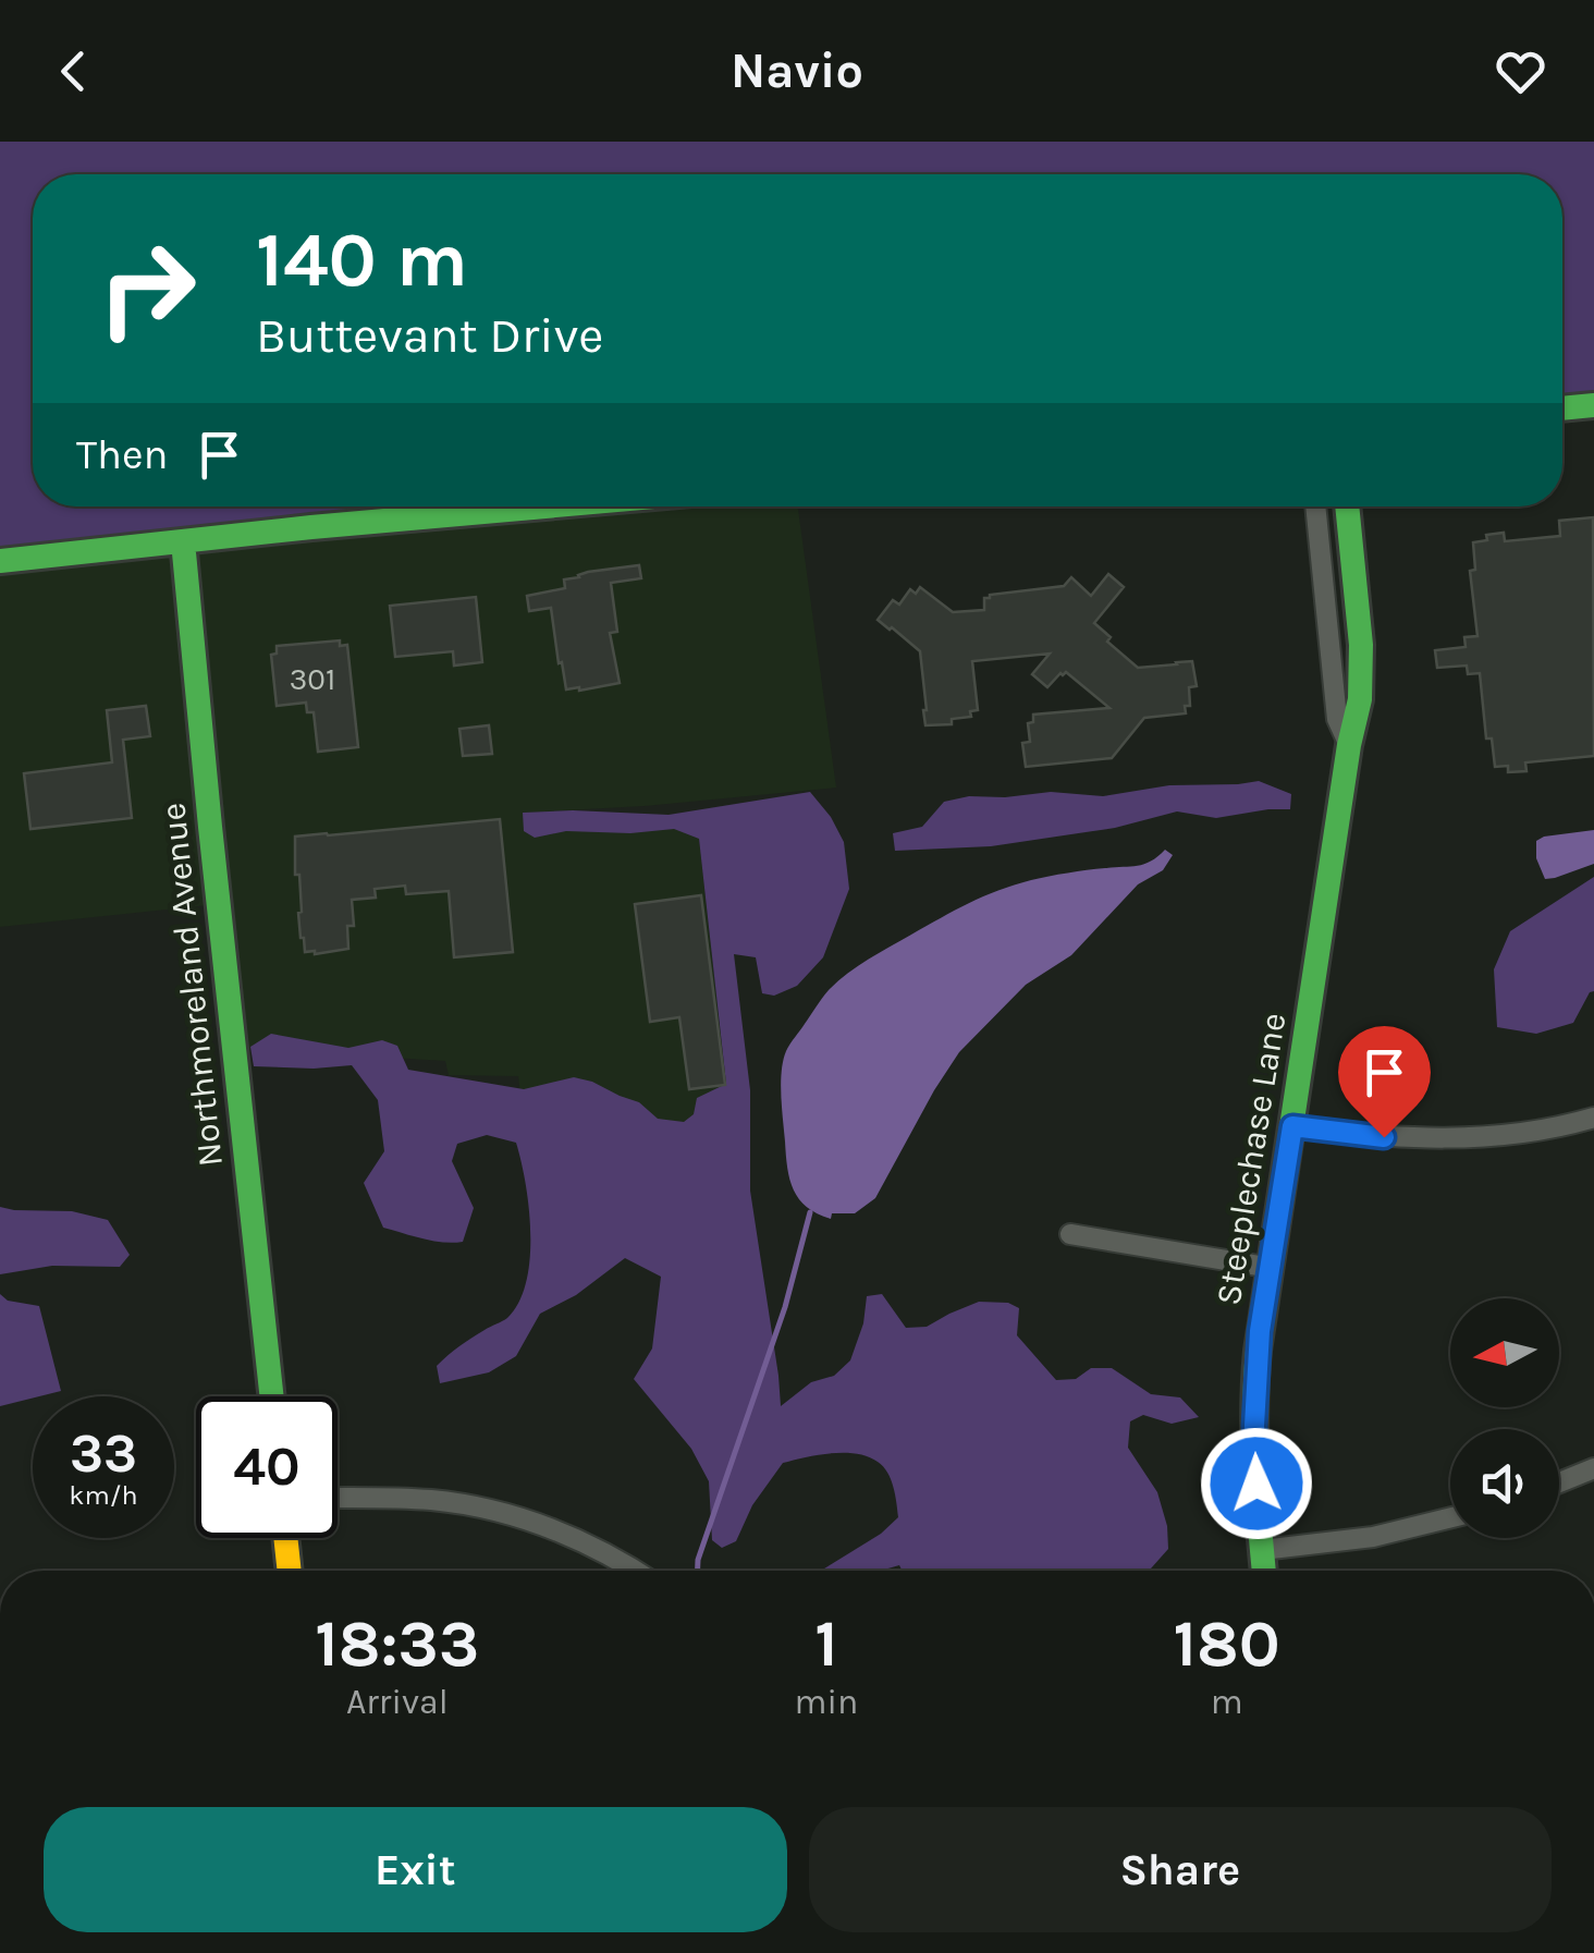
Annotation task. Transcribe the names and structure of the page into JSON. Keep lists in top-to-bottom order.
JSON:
{
  "streets": {
    "street": ["Northmoreland Avenue", "Steeplechase Lane"]
  },
  "house_numbers": ["301"],
  "north": "left",
  "page": {
    "header": "Navio",
    "turn": ["140 m", "Buttevant Drive"],
    "then": "Then",
    "speed": "33 km/h",
    "limit": "40",
    "eta": [
      "18:33",
      "Arrival",
      "1",
      "min",
      "180",
      "m"
    ],
    "buttons": ["Exit", "Share"]
  }
}
